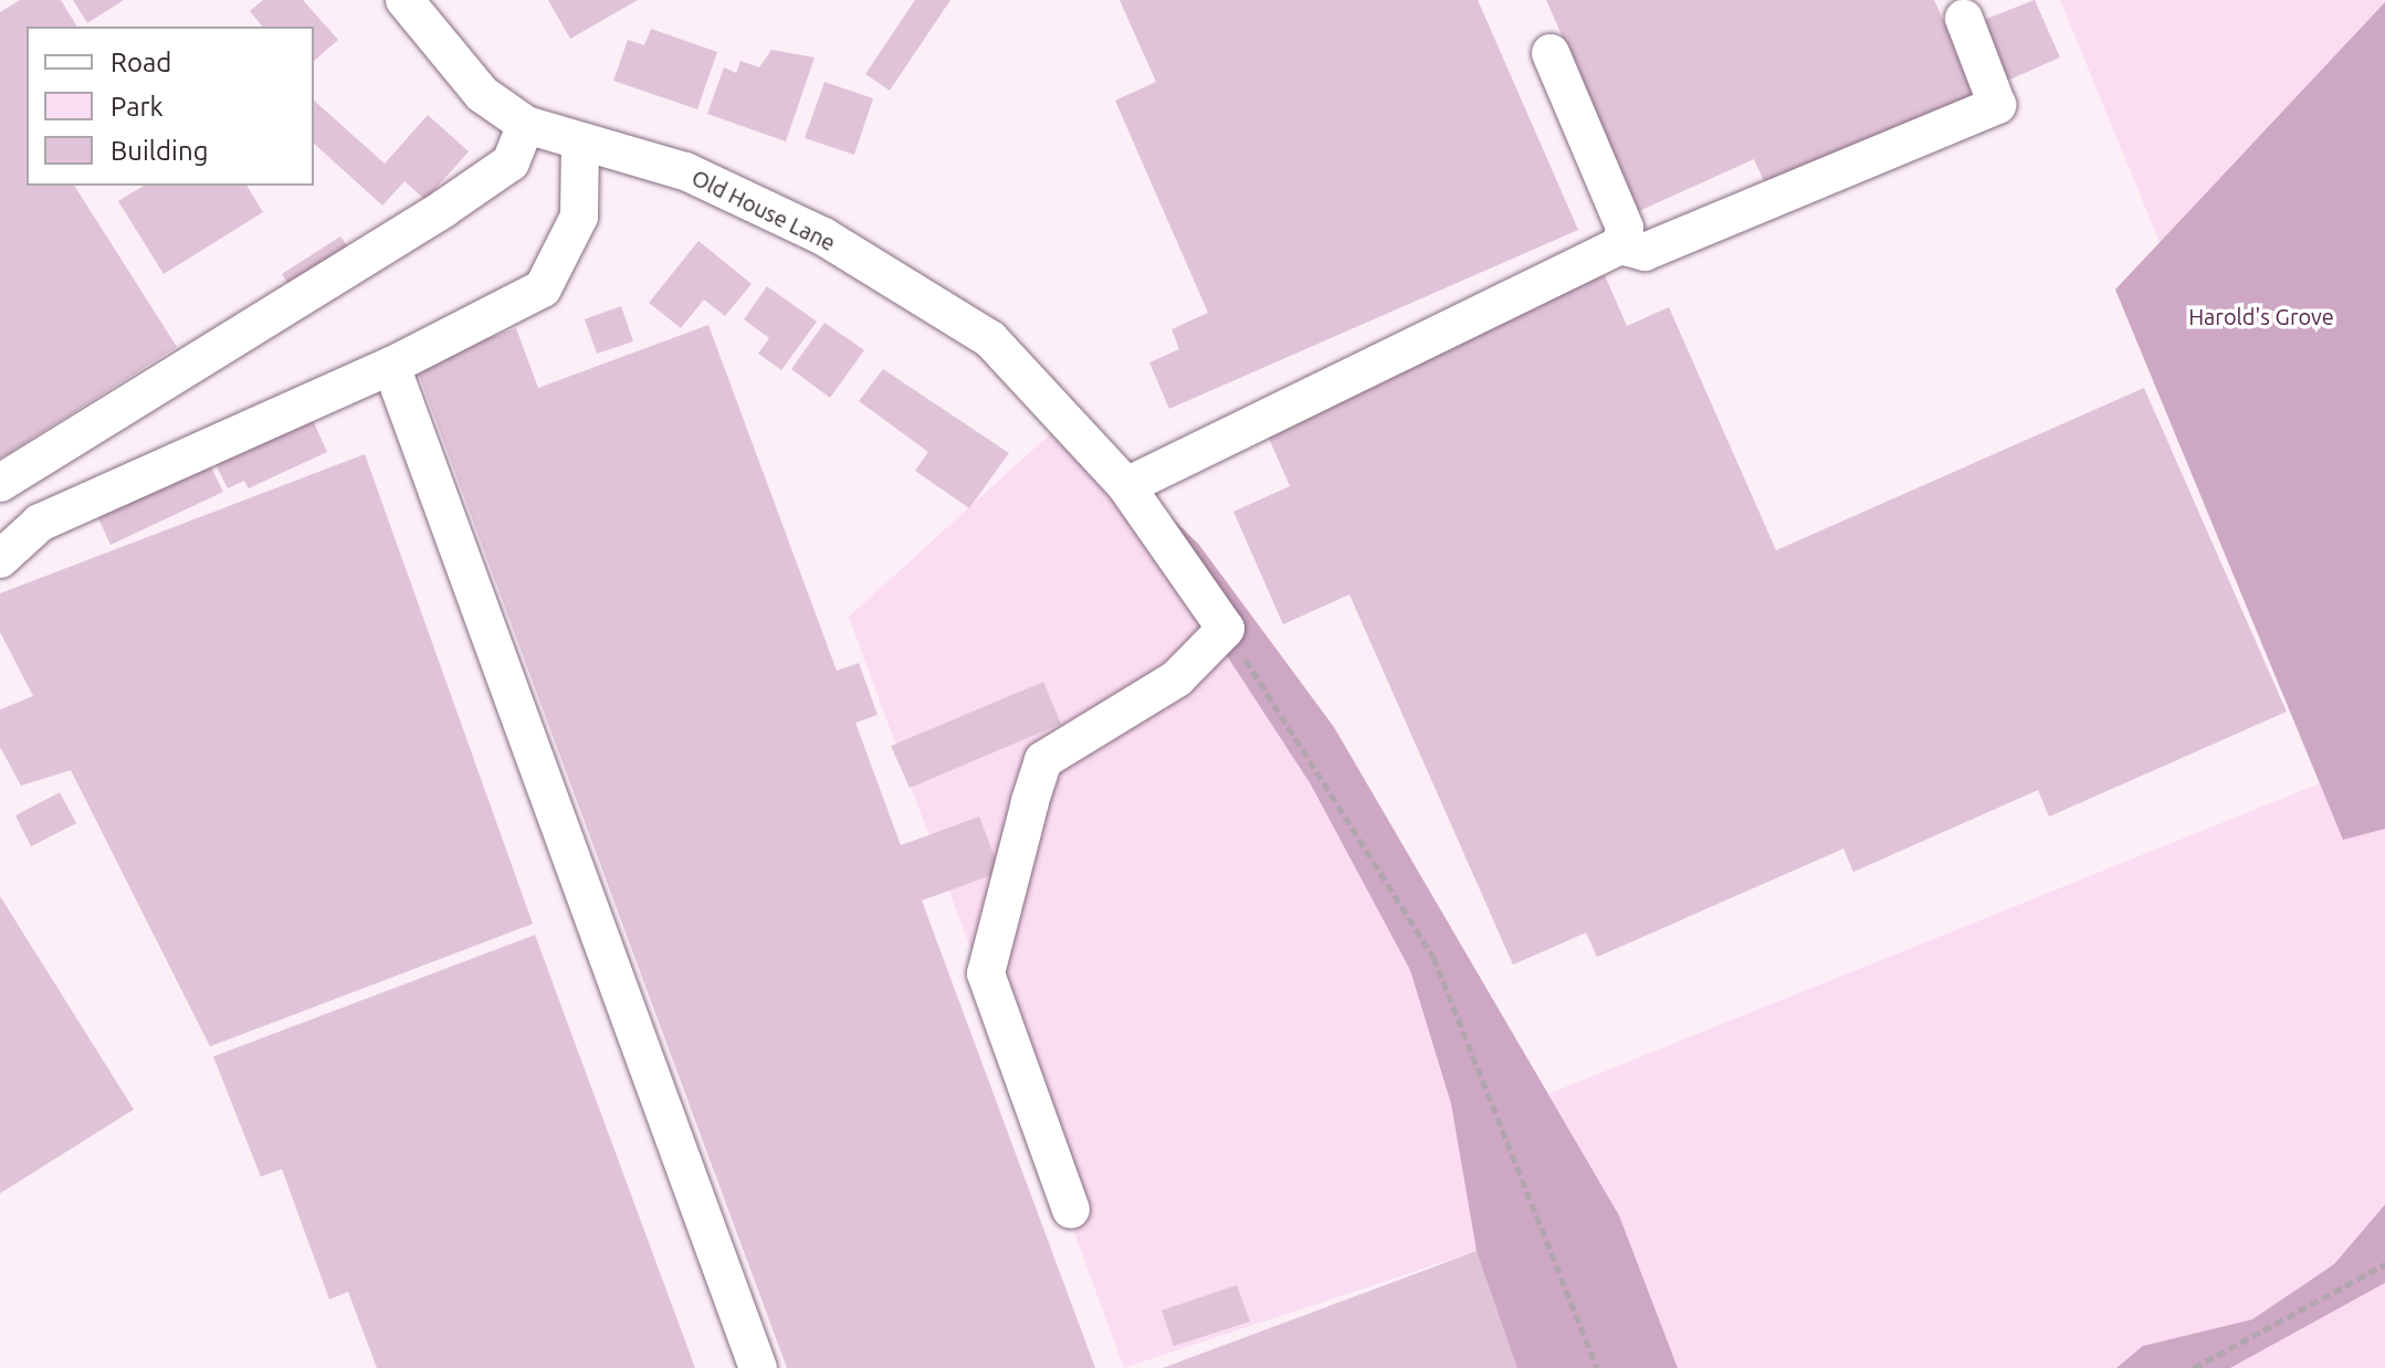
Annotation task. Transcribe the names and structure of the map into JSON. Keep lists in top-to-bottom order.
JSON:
{
  "streets": {
    "street": ["Old House Lane"]
  },
  "parks": ["Harold's Grove"],
  "legend": ["Road", "Park", "Building"]
}
